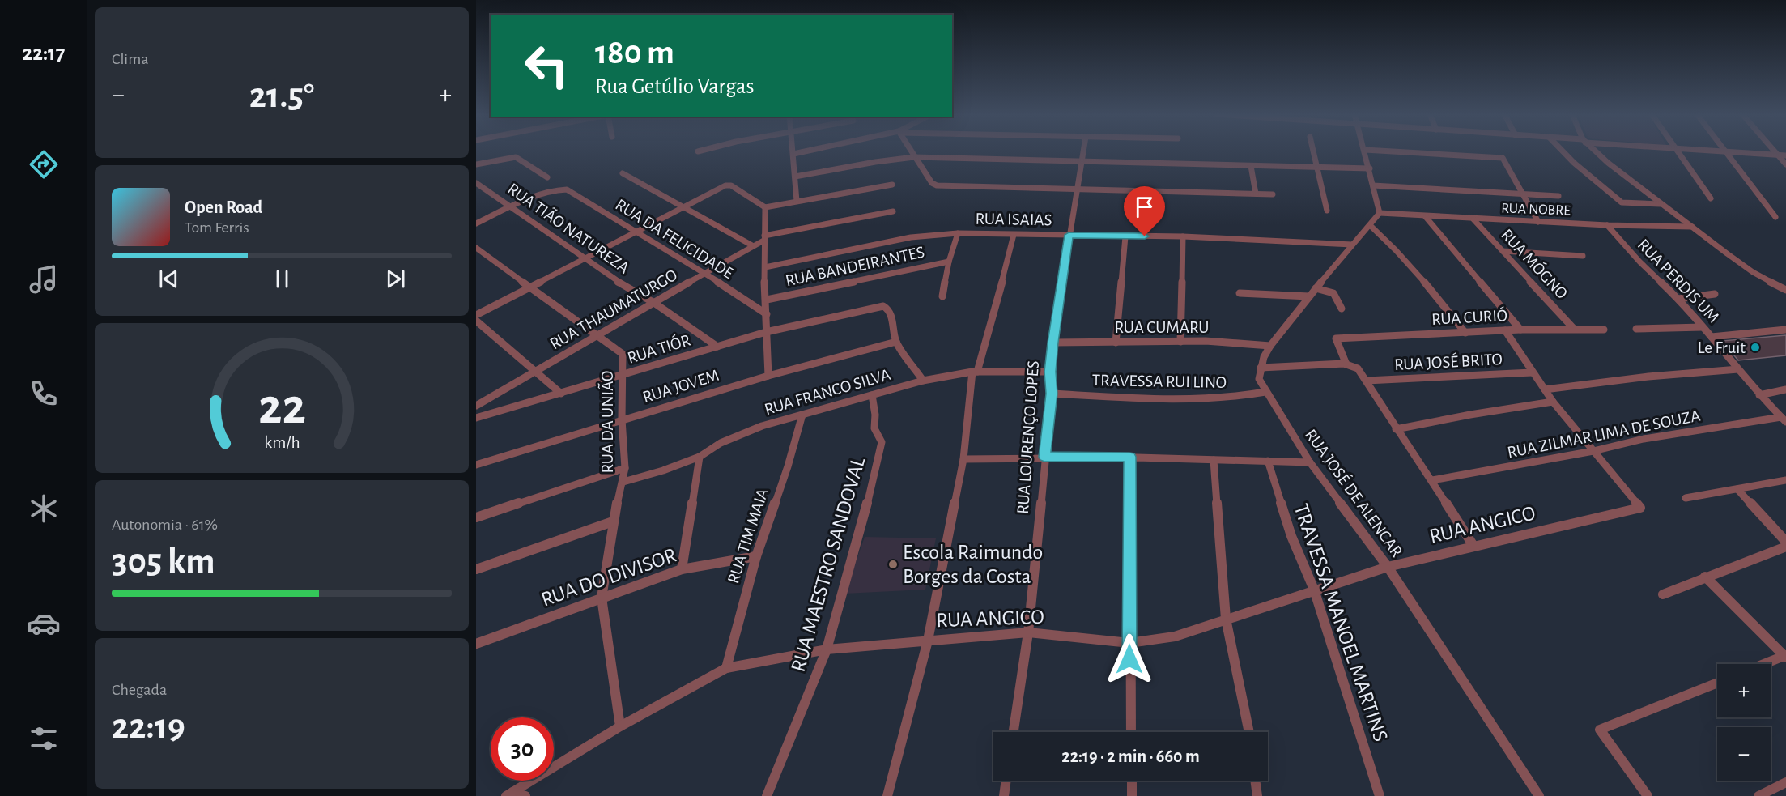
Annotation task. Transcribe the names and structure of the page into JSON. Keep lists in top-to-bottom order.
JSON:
{
  "streets": {
    "street": [
      "RUA NOBRE",
      "RUA ISAIAS",
      "RUA TIÃO NATUREZA",
      "RUA DA FELICIDADE",
      "RUA MÓGNO",
      "RUA BANDEIRANTES",
      "RUA PERDIS UM",
      "RUA THAUMATURGO",
      "RUA CURIÓ",
      "RUA CUMARU",
      "RUA TIÓR",
      "RUA JOSÉ BRITO",
      "TRAVESSA RUI LINO",
      "RUA JOVEM",
      "RUA FRANCO SILVA",
      "RUA DA UNIÃO",
      "RUA ZILMAR LIMA DE SOUZA",
      "RUA LOURENÇO LOPES",
      "RUA JOSÉ DE ALENCAR",
      "RUA ANGICO",
      "RUA TIM MAIA",
      "RUA MAESTRO SANDOVAL",
      "RUA DO DIVISOR",
      "TRAVESSA MANOEL MARTINS"
    ]
  },
  "crossings": [
    ["RUA NOBRE", "RUA MÓGNO"],
    ["RUA NOBRE", "RUA PERDIS UM"],
    ["RUA ISAIAS", "RUA LOURENÇO LOPES"],
    ["RUA TIÃO NATUREZA", "RUA DA FELICIDADE"],
    ["RUA TIÃO NATUREZA", "RUA THAUMATURGO"],
    ["RUA TIÃO NATUREZA", "RUA TIÓR"],
    ["RUA DA FELICIDADE", "RUA THAUMATURGO"],
    ["RUA MÓGNO", "RUA CURIÓ"],
    ["RUA PERDIS UM", "RUA ZILMAR LIMA DE SOUZA"],
    ["RUA THAUMATURGO", "RUA DA UNIÃO"],
    ["RUA CUMARU", "RUA LOURENÇO LOPES"],
    ["RUA TIÓR", "RUA JOVEM"],
    ["RUA TIÓR", "RUA DA UNIÃO"],
    ["TRAVESSA RUI LINO", "RUA LOURENÇO LOPES"],
    ["TRAVESSA RUI LINO", "RUA JOSÉ DE ALENCAR"],
    ["RUA JOVEM", "RUA DA UNIÃO"],
    ["RUA FRANCO SILVA", "RUA DA UNIÃO"],
    ["RUA FRANCO SILVA", "RUA LOURENÇO LOPES"],
    ["RUA FRANCO SILVA", "RUA TIM MAIA"],
    ["RUA FRANCO SILVA", "RUA MAESTRO SANDOVAL"],
    ["RUA DA UNIÃO", "RUA ANGICO"],
    ["RUA DA UNIÃO", "RUA DO DIVISOR"],
    ["RUA ZILMAR LIMA DE SOUZA", "RUA ANGICO"],
    ["RUA LOURENÇO LOPES", "RUA ANGICO"],
    ["RUA JOSÉ DE ALENCAR", "RUA ANGICO"],
    ["RUA ANGICO", "RUA TIM MAIA"],
    ["RUA ANGICO", "RUA MAESTRO SANDOVAL"],
    ["RUA ANGICO", "TRAVESSA MANOEL MARTINS"],
    ["RUA TIM MAIA", "RUA DO DIVISOR"]
  ],
  "places": ["Le Fruit", "Escola Raimundo Borges da Costa"],
  "page": {
    "tabs": "22:17",
    "tile": [
      "Clima",
      ["Autonomia · 61%", "305 km"],
      ["Chegada", "22:19"]
    ],
    "turn": ["180 m", "Rua Getúlio Vargas"],
    "heat": ["−", "21.5°", "+"],
    "song": ["Open Road", "Tom Ferris"],
    "map_buttons": ["+", "−"],
    "limit": "30",
    "trip": "22:19 · 2 min · 660 m",
    "gauge": ["22", "km/h"]
  }
}
